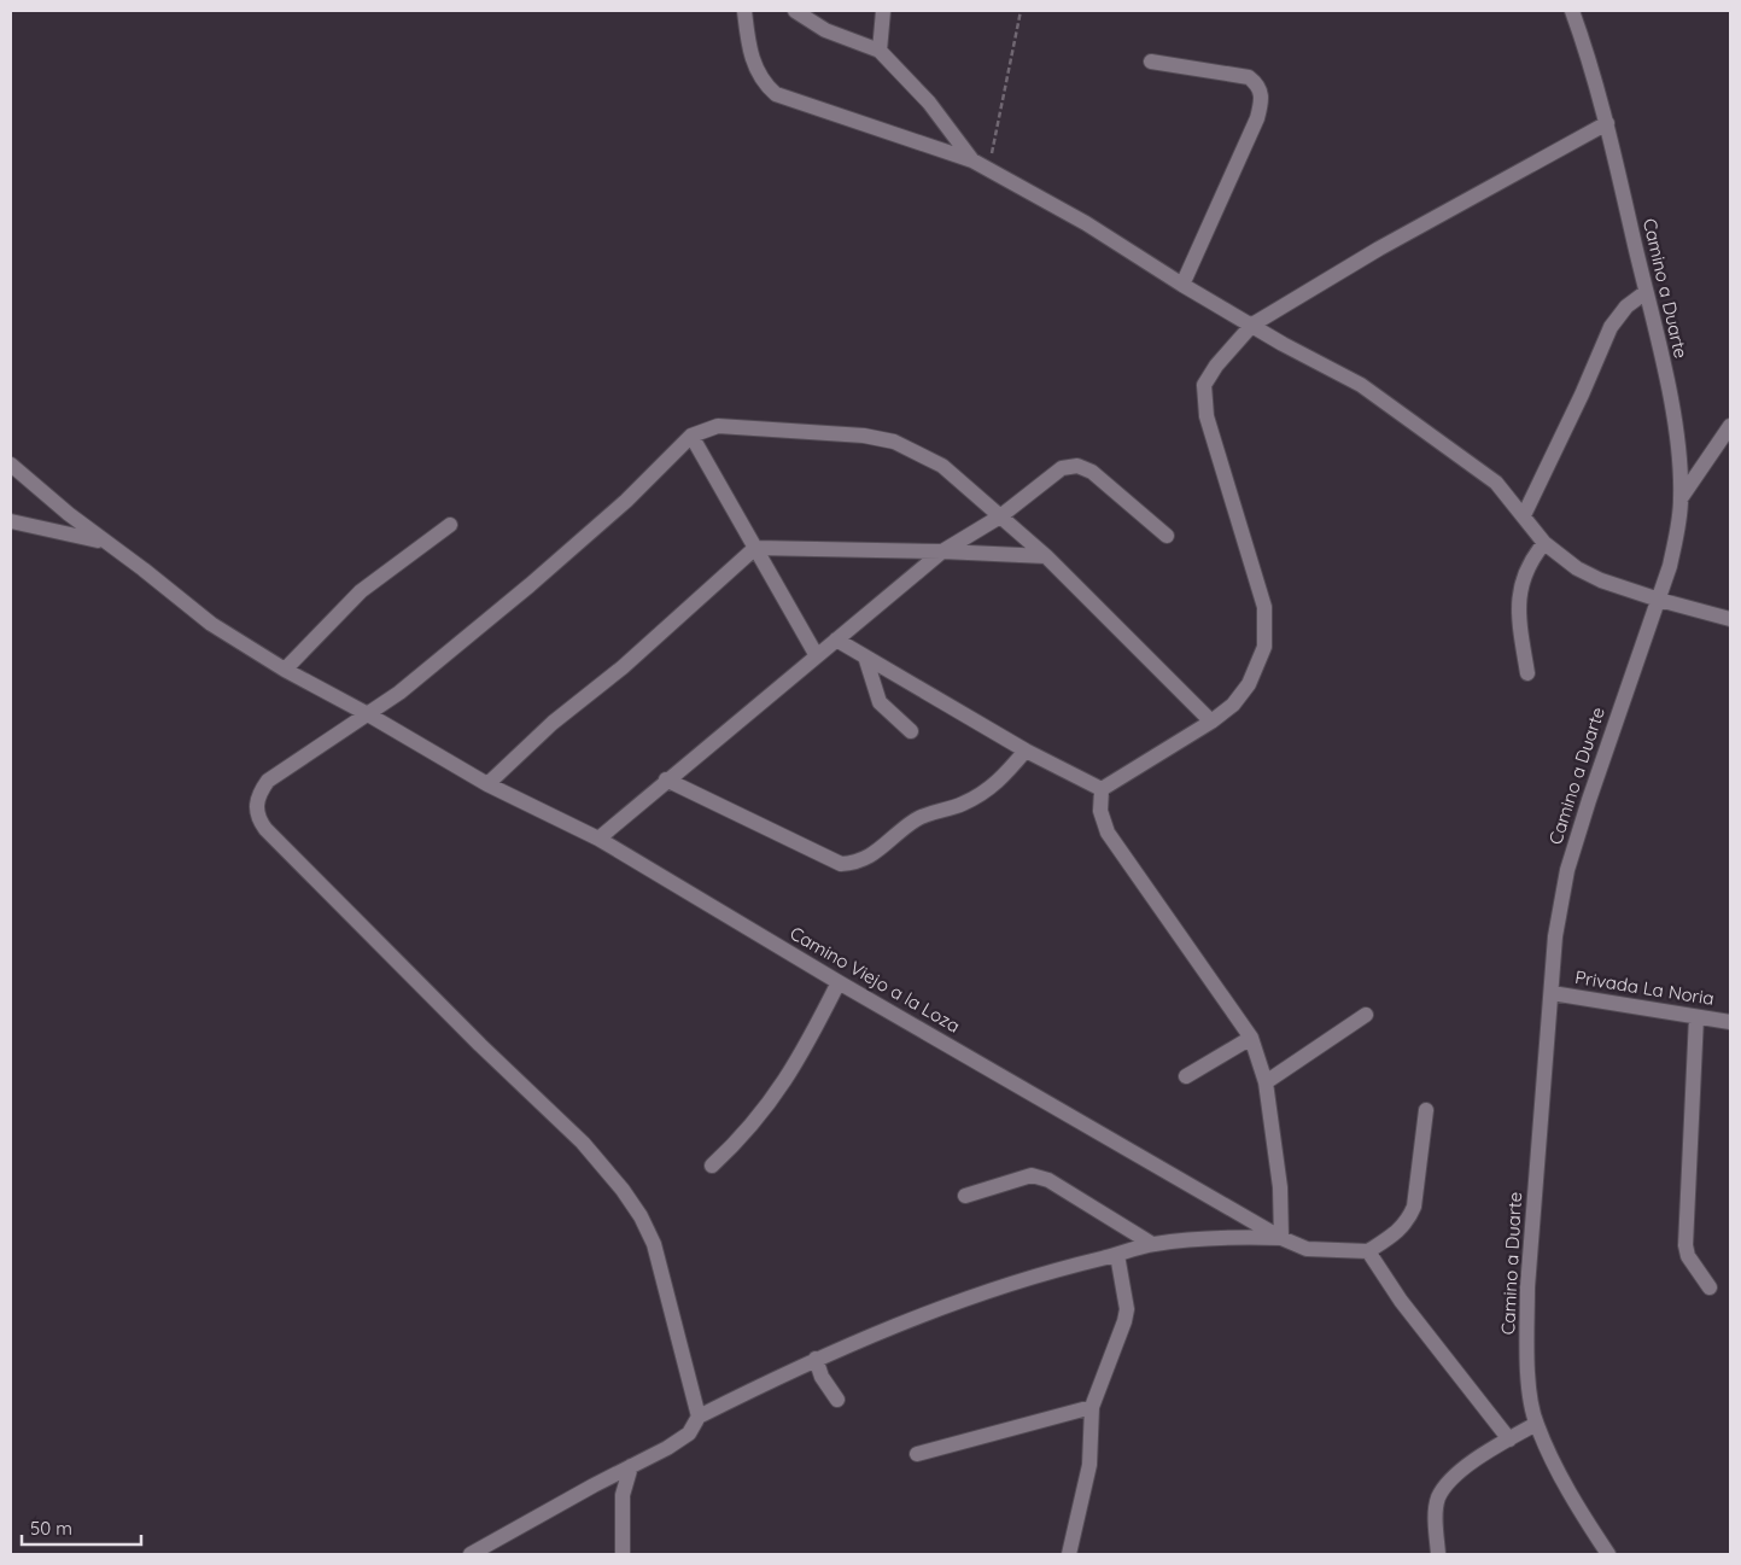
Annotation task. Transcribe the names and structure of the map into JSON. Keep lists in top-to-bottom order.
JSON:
{
  "streets": {
    "street": ["Camino a Duarte", "Camino Viejo a la Loza", "Privada La Noria"]
  },
  "crossings": [
    ["Camino a Duarte", "Privada La Noria"]
  ],
  "scale_bar": "50 m"
}
